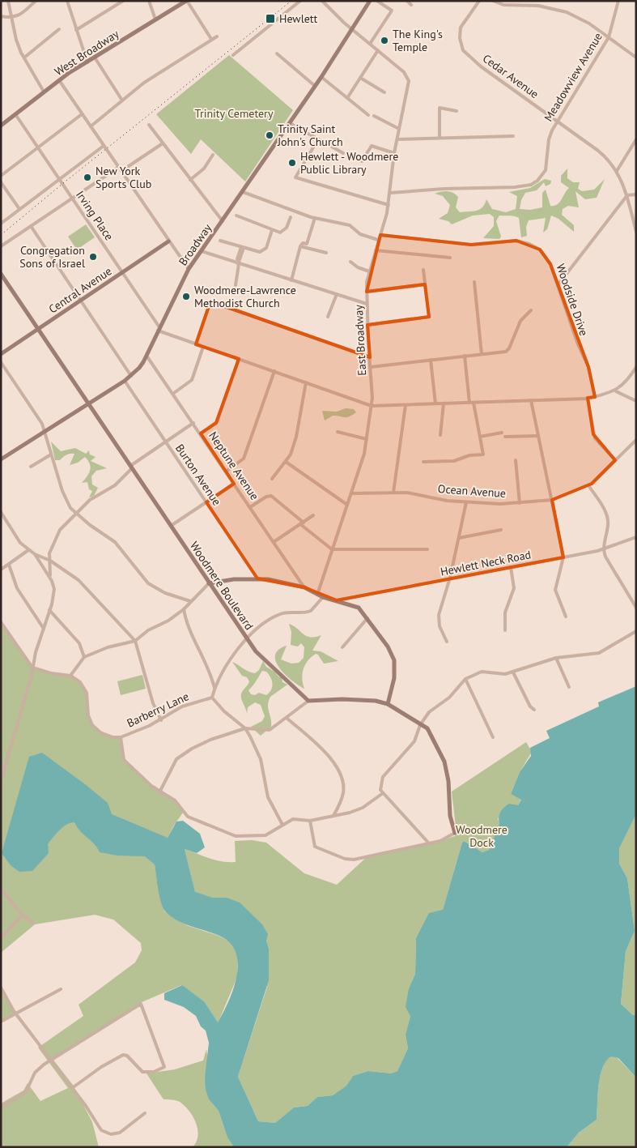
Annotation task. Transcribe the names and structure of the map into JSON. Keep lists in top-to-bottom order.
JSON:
{
  "streets": {
    "street": [
      "West Broadway",
      "Cedar Avenue",
      "Meadowview Avenue",
      "Irving Place",
      "Broadway",
      "Central Avenue",
      "Woodside Drive",
      "East Broadway",
      "Neptune Avenue",
      "Burton Avenue",
      "Ocean Avenue",
      "Hewlett Neck Road",
      "Woodmere Boulevard",
      "Barberry Lane"
    ]
  },
  "crossings": [
    ["West Broadway", "Irving Place"],
    ["Cedar Avenue", "Meadowview Avenue"],
    ["Meadowview Avenue", "East Broadway"],
    ["Irving Place", "Broadway"],
    ["Irving Place", "Central Avenue"],
    ["Broadway", "Neptune Avenue"],
    ["Broadway", "Burton Avenue"],
    ["Broadway", "Woodmere Boulevard"],
    ["Central Avenue", "Woodmere Boulevard"],
    ["Woodside Drive", "East Broadway"],
    ["East Broadway", "Ocean Avenue"]
  ],
  "parks": ["Trinity Cemetery", "Woodmere Dock"],
  "places": {
    "transit": ["Hewlett"],
    "other": [
      "The King's Temple",
      "Trinity Saint John's Church",
      "Hewlett - Woodmere Public Library",
      "New York Sports Club",
      "Congregation Sons of Israel",
      "Woodmere-Lawrence Methodist Church"
    ]
  }
}
